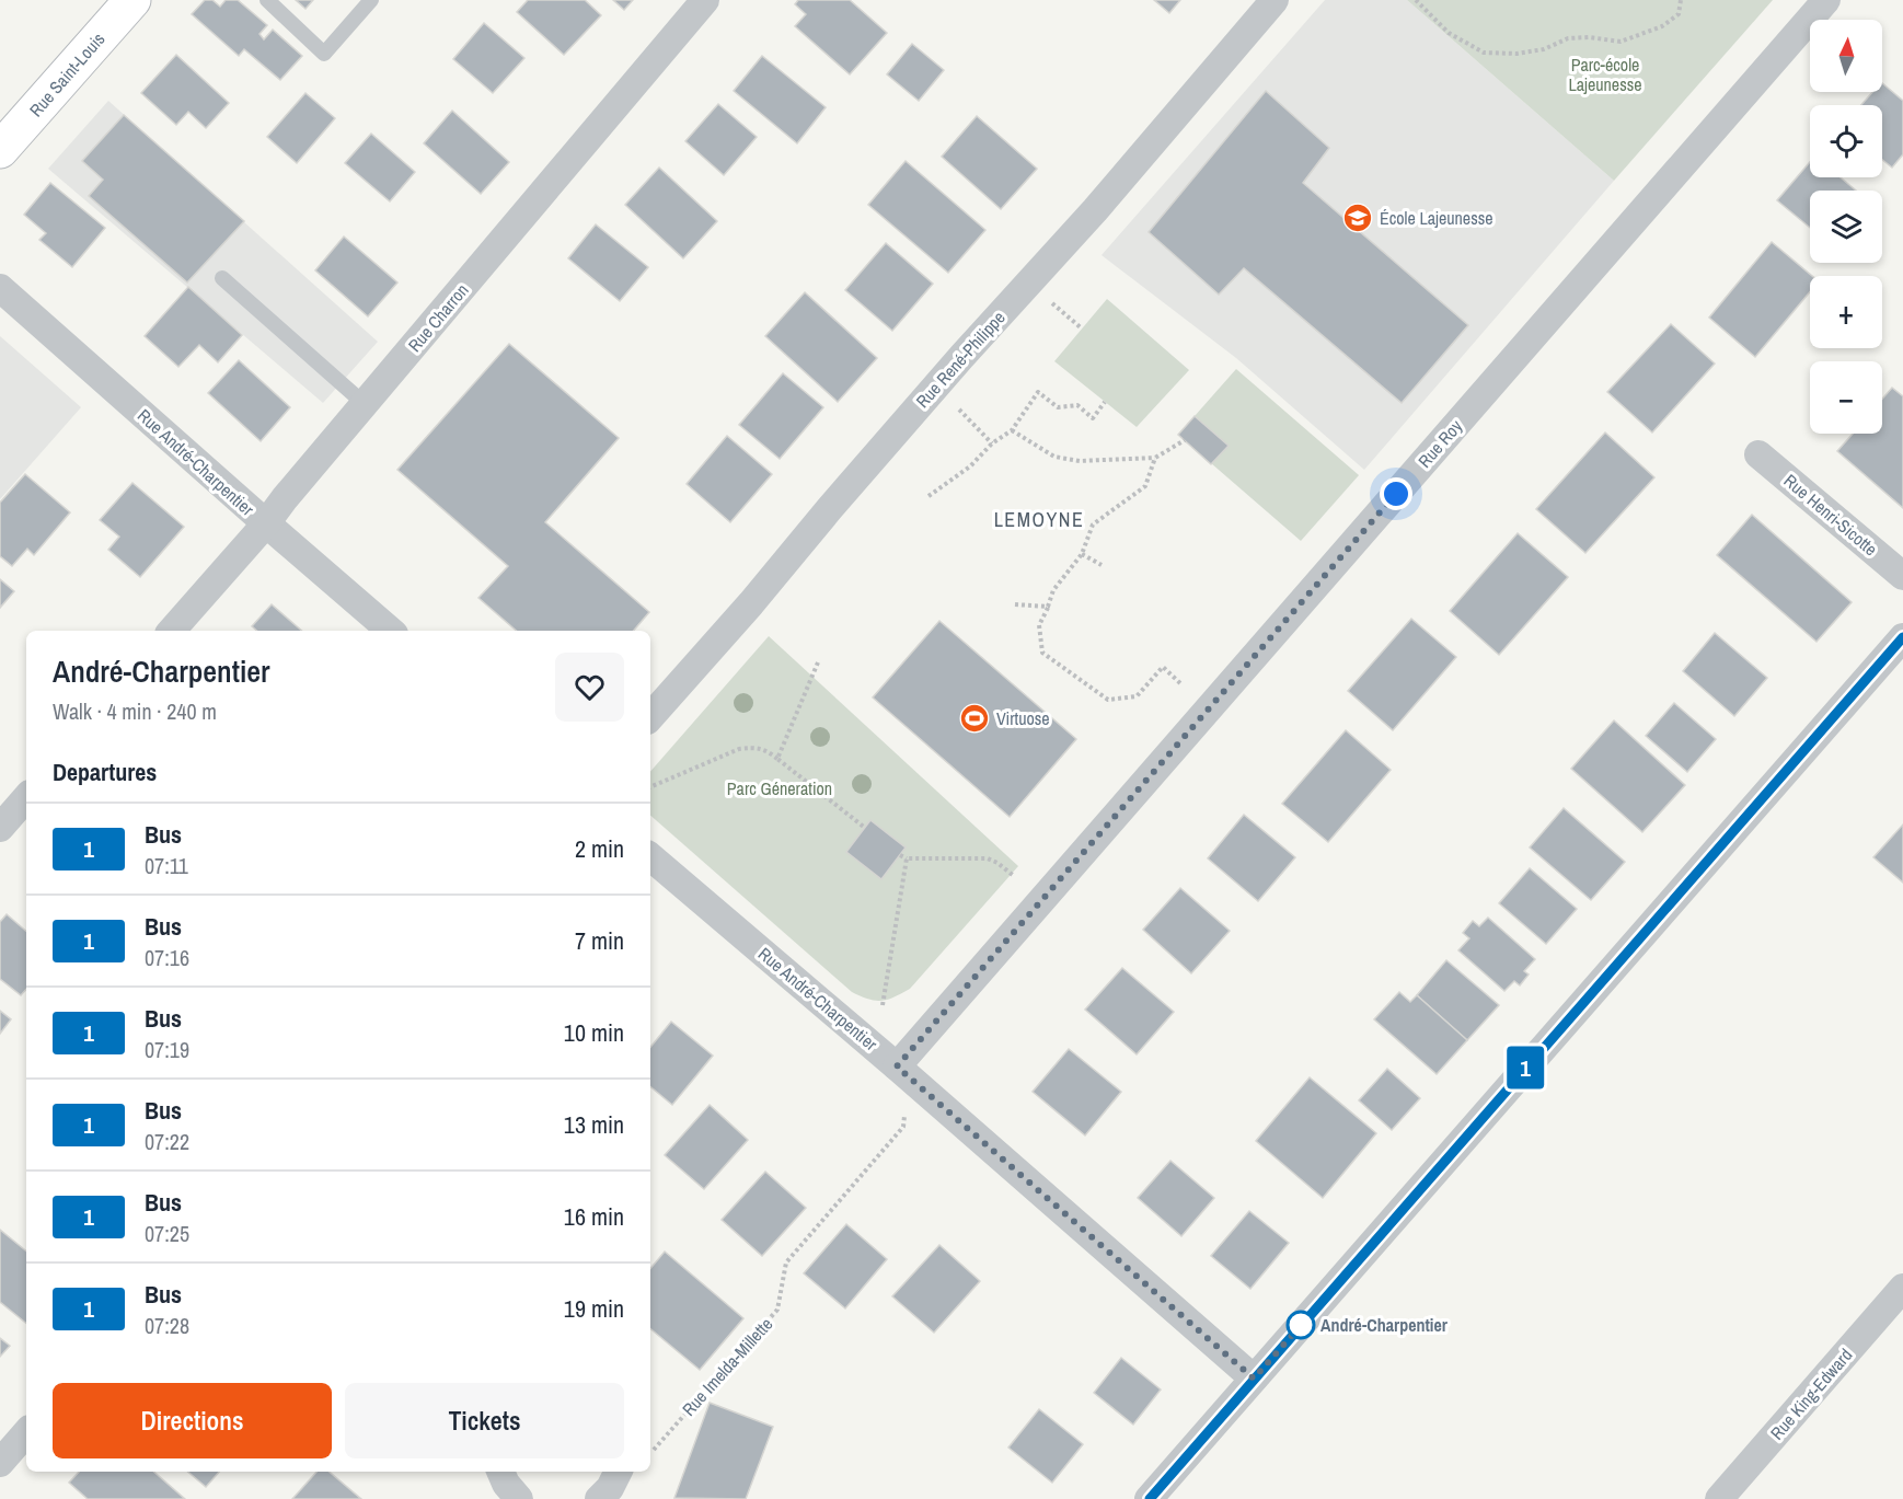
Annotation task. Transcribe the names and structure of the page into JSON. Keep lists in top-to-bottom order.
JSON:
{
  "streets": {
    "main road": ["Rue Saint-Louis"],
    "street": [
      "Rue Charron",
      "Rue René-Philippe",
      "Rue Roy",
      "Rue André-Charpentier",
      "Rue Henri-Sicotte",
      "Rue King-Edward"
    ],
    "path": ["Rue Imelda-Millette"]
  },
  "crossings": [
    ["Rue Charron", "Rue André-Charpentier"],
    ["Rue Roy", "Rue André-Charpentier"]
  ],
  "districts": ["LEMOYNE"],
  "parks": ["Parc-école Lajeunesse", "Parc Géneration"],
  "places": {
    "school or university": ["École Lajeunesse"],
    "sports": ["Virtuose"],
    "other": ["André-Charpentier"]
  },
  "lines": ["bus line 1"],
  "north": "top",
  "page": {
    "on_map": "1",
    "map_buttons": ["+", "−"],
    "heading": [
      ["André-Charpentier", "Walk · 4 min · 240 m"],
      "Departures"
    ],
    "list": [
      {
        "mark": "1",
        "name": "Bus",
        "note": "07:11",
        "value": "2 min"
      },
      {
        "mark": "1",
        "name": "Bus",
        "note": "07:16",
        "value": "7 min"
      },
      {
        "mark": "1",
        "name": "Bus",
        "note": "07:19",
        "value": "10 min"
      },
      {
        "mark": "1",
        "name": "Bus",
        "note": "07:22",
        "value": "13 min"
      },
      {
        "mark": "1",
        "name": "Bus",
        "note": "07:25",
        "value": "16 min"
      },
      {
        "mark": "1",
        "name": "Bus",
        "note": "07:28",
        "value": "19 min"
      }
    ],
    "buttons": ["Directions", "Tickets"]
  }
}
